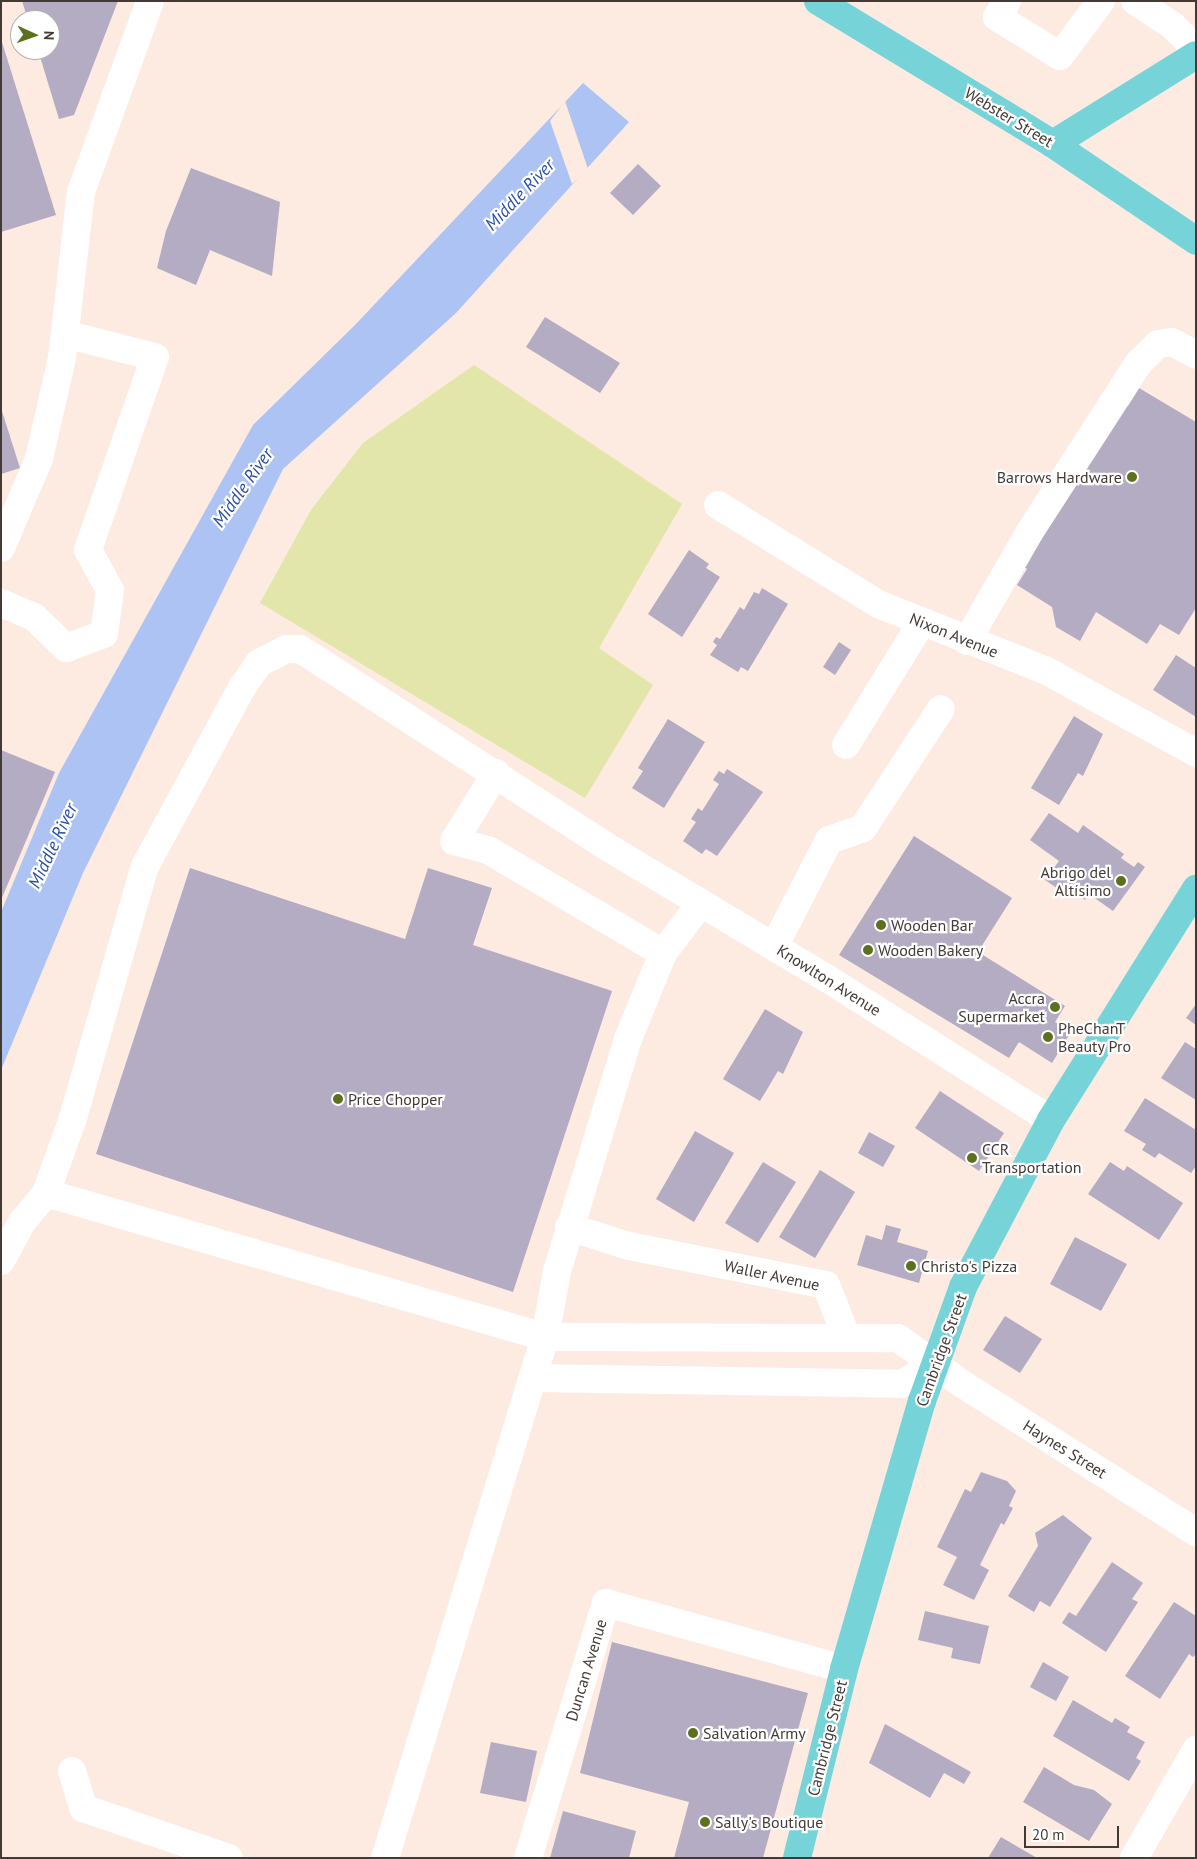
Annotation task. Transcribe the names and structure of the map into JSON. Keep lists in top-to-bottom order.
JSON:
{
  "streets": {
    "main road": ["Webster Street", "Cambridge Street"],
    "street": [
      "Nixon Avenue",
      "Knowlton Avenue",
      "Waller Avenue",
      "Haynes Street",
      "Duncan Avenue"
    ]
  },
  "crossings": [
    ["Knowlton Avenue", "Cambridge Street"],
    ["Cambridge Street", "Haynes Street"],
    ["Cambridge Street", "Duncan Avenue"]
  ],
  "water": ["Middle River"],
  "places": [
    "Barrows Hardware",
    "Abrigo del Altísimo",
    "Wooden Bar",
    "Wooden Bakery",
    "Accra Supermarket",
    "PheChanT Beauty Pro",
    "Price Chopper",
    "CCR Transportation",
    "Christo's Pizza",
    "Salvation Army",
    "Sally's Boutique"
  ],
  "scale_bar": "20 m",
  "north": "right"
}
